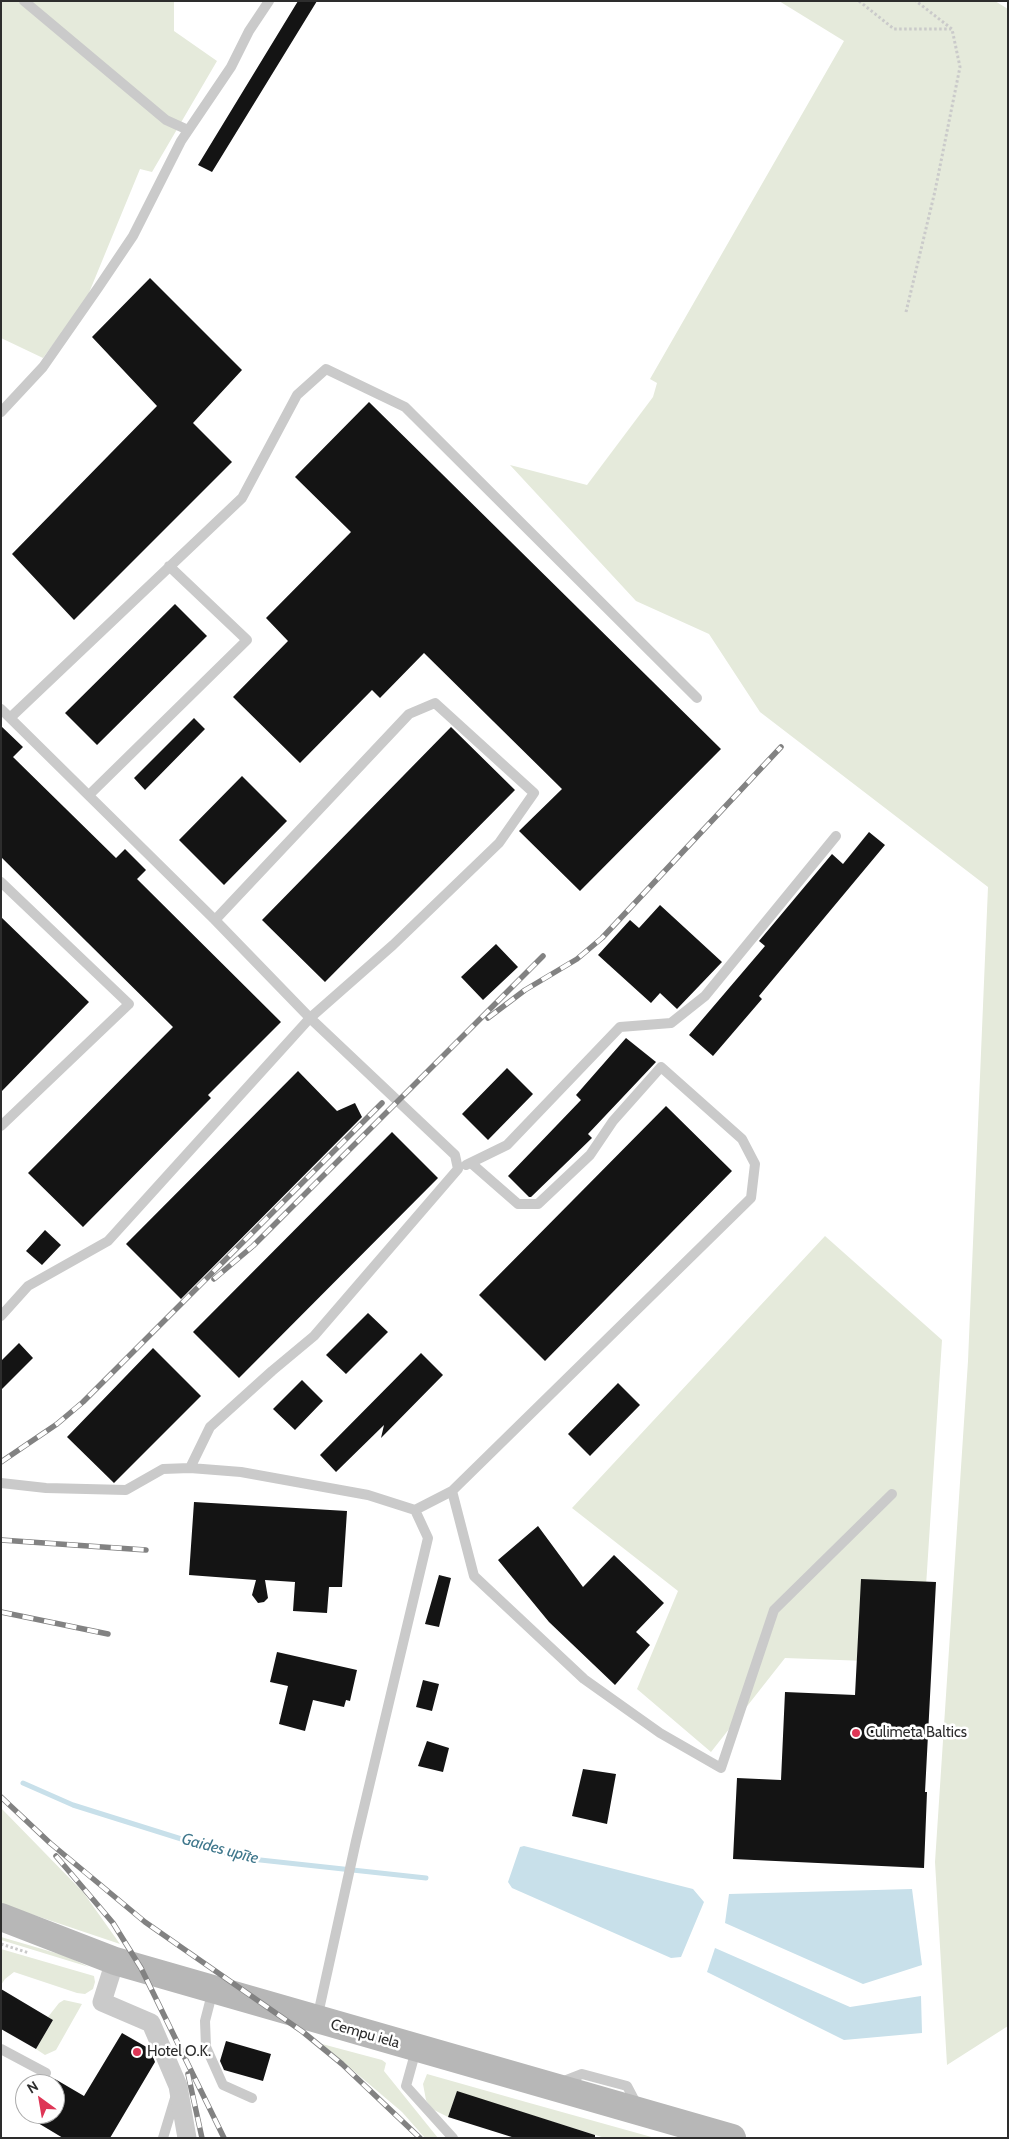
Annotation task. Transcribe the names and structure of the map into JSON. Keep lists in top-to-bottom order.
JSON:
{
  "streets": {
    "main road": ["Cempu iela"]
  },
  "water": ["Gaides upīte"],
  "places": ["Culimeta Baltics", "Hotel O.K."],
  "north": "top left"
}
